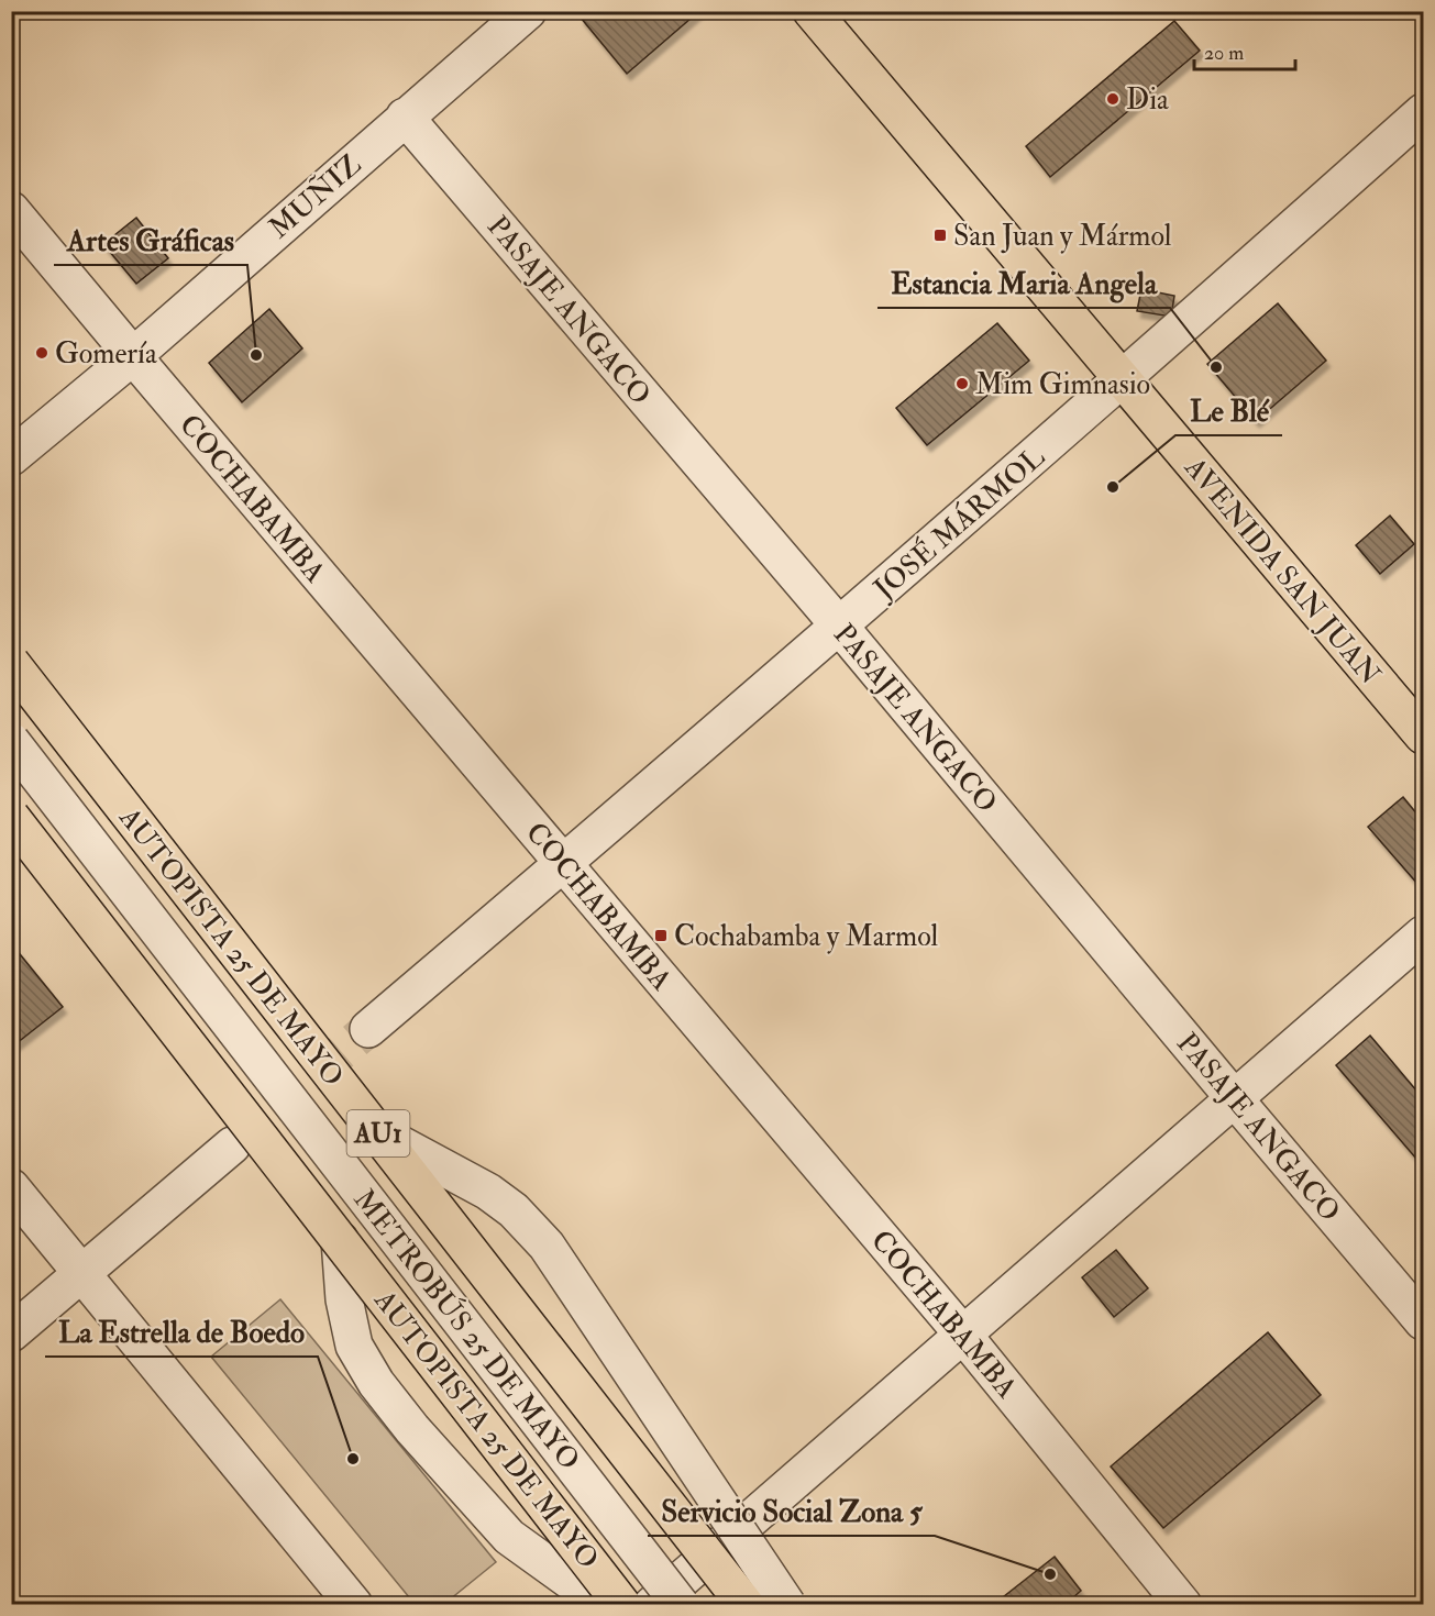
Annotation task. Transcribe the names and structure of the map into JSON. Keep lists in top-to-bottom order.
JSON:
{
  "streets": {
    "main road": ["AVENIDA SAN JUAN", "AUTOPISTA 25 DE MAYO", "AU1"],
    "street": [
      "MUÑIZ",
      "PASAJE ANGACO",
      "COCHABAMBA",
      "JOSÉ MÁRMOL",
      "METROBÚS 25 DE MAYO"
    ]
  },
  "crossings": [
    ["MUÑIZ", "PASAJE ANGACO"],
    ["MUÑIZ", "COCHABAMBA"],
    ["PASAJE ANGACO", "JOSÉ MÁRMOL"],
    ["COCHABAMBA", "JOSÉ MÁRMOL"],
    ["JOSÉ MÁRMOL", "AVENIDA SAN JUAN"]
  ],
  "places": {
    "other": [
      "Dia",
      "Gomería",
      "Artes Gráficas",
      "Estancia Maria Angela",
      "Mim Gimnasio",
      "Le Blé",
      "La Estrella de Boedo",
      "Servicio Social Zona 5"
    ],
    "transit": ["San Juan y Mármol", "Cochabamba y Marmol"]
  },
  "scale_bar": "20 m"
}
